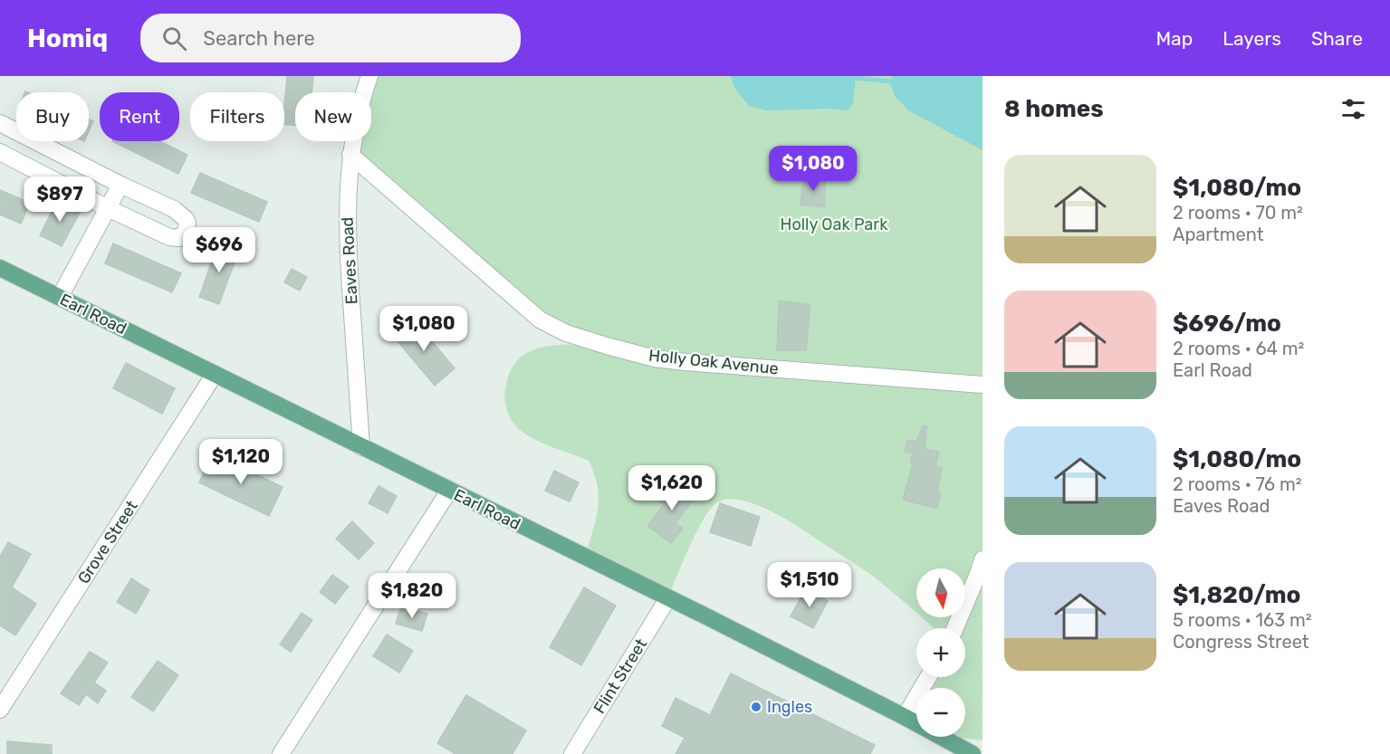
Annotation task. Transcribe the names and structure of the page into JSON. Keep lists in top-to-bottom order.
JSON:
{
  "streets": {
    "main road": ["Earl Road"],
    "street": [
      "Eaves Road",
      "Holly Oak Avenue",
      "Grove Street",
      "Flint Street"
    ]
  },
  "crossings": [
    ["Eaves Road", "Earl Road"],
    ["Eaves Road", "Holly Oak Avenue"],
    ["Earl Road", "Grove Street"],
    ["Earl Road", "Flint Street"]
  ],
  "parks": ["Holly Oak Park"],
  "places": ["Ingles"],
  "north": "bottom",
  "page": {
    "header": "Homiq",
    "search": "Search here",
    "nav": ["Map", "Layers", "Share"],
    "heading": "8 homes",
    "chip": [
      "Buy",
      "Rent",
      "Filters",
      "New"
    ],
    "list": [
      {
        "name": "$1,080/mo",
        "note": "2 rooms · 70 m² · Apartment"
      },
      {
        "name": "$696/mo",
        "note": "2 rooms · 64 m² · Earl Road"
      },
      {
        "name": "$1,080/mo",
        "note": "2 rooms · 76 m² · Eaves Road"
      },
      {
        "name": "$1,820/mo",
        "note": "5 rooms · 163 m² · Congress Street"
      }
    ],
    "price": [
      "$1,080",
      "$897",
      "$696",
      "$1,080",
      "$1,120",
      "$1,620",
      "$1,510",
      "$1,820"
    ],
    "map_buttons": ["+", "−"]
  }
}
